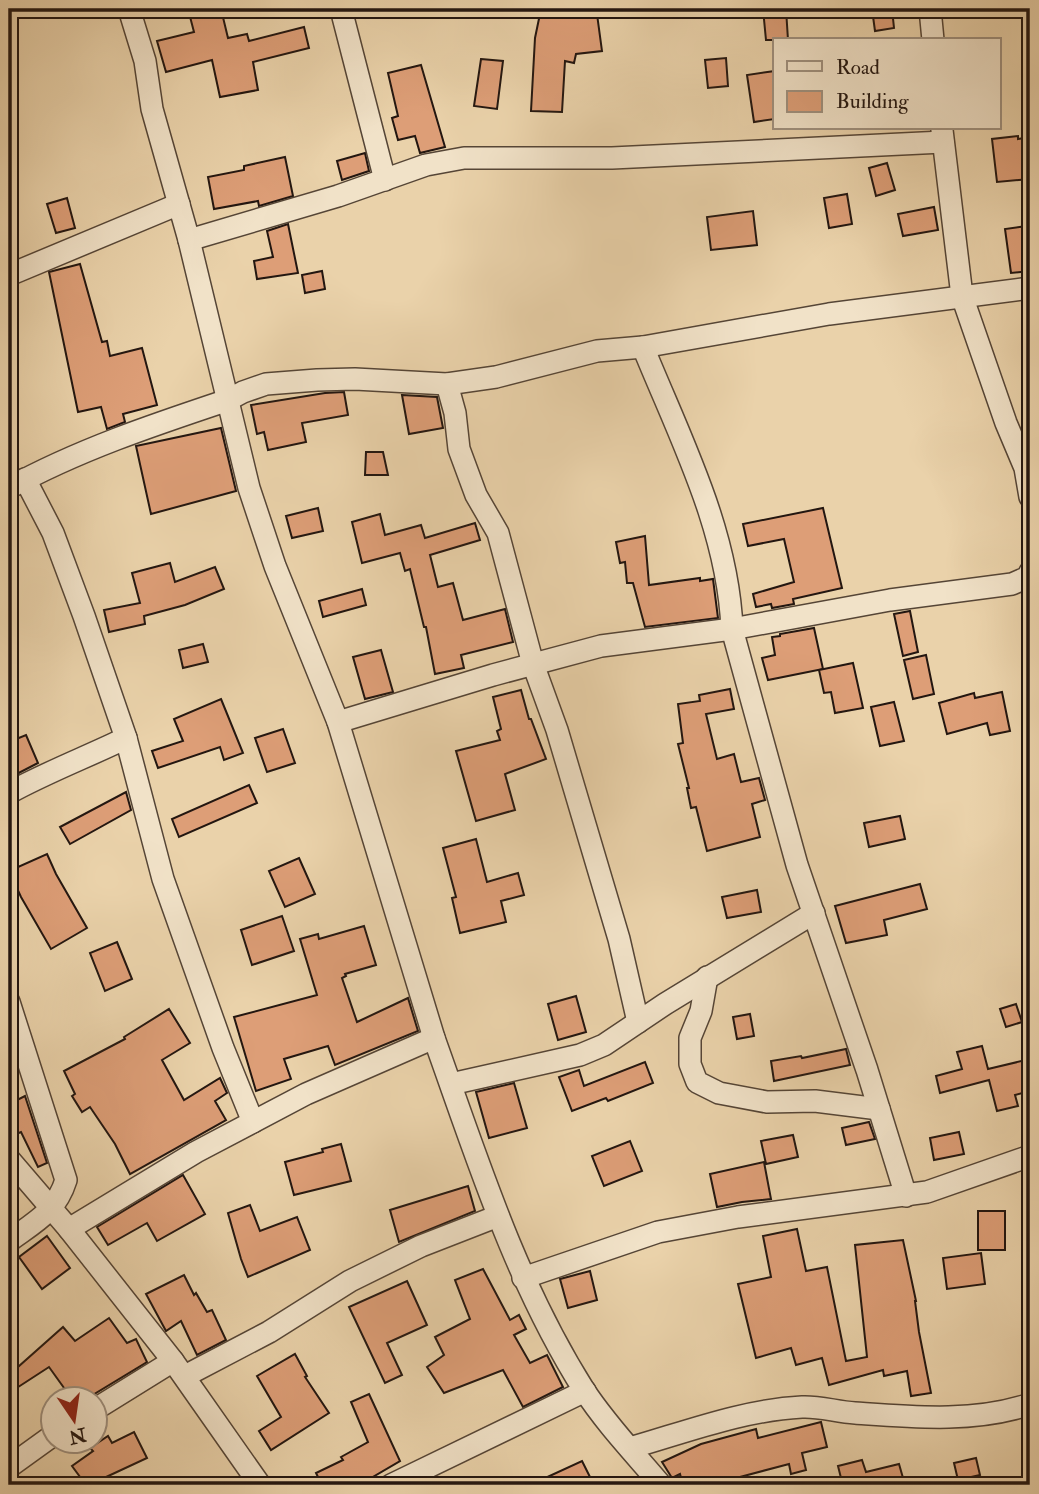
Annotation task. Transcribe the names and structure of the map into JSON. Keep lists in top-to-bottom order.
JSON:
{
  "legend": ["Road", "Building"],
  "north": "bottom"
}
